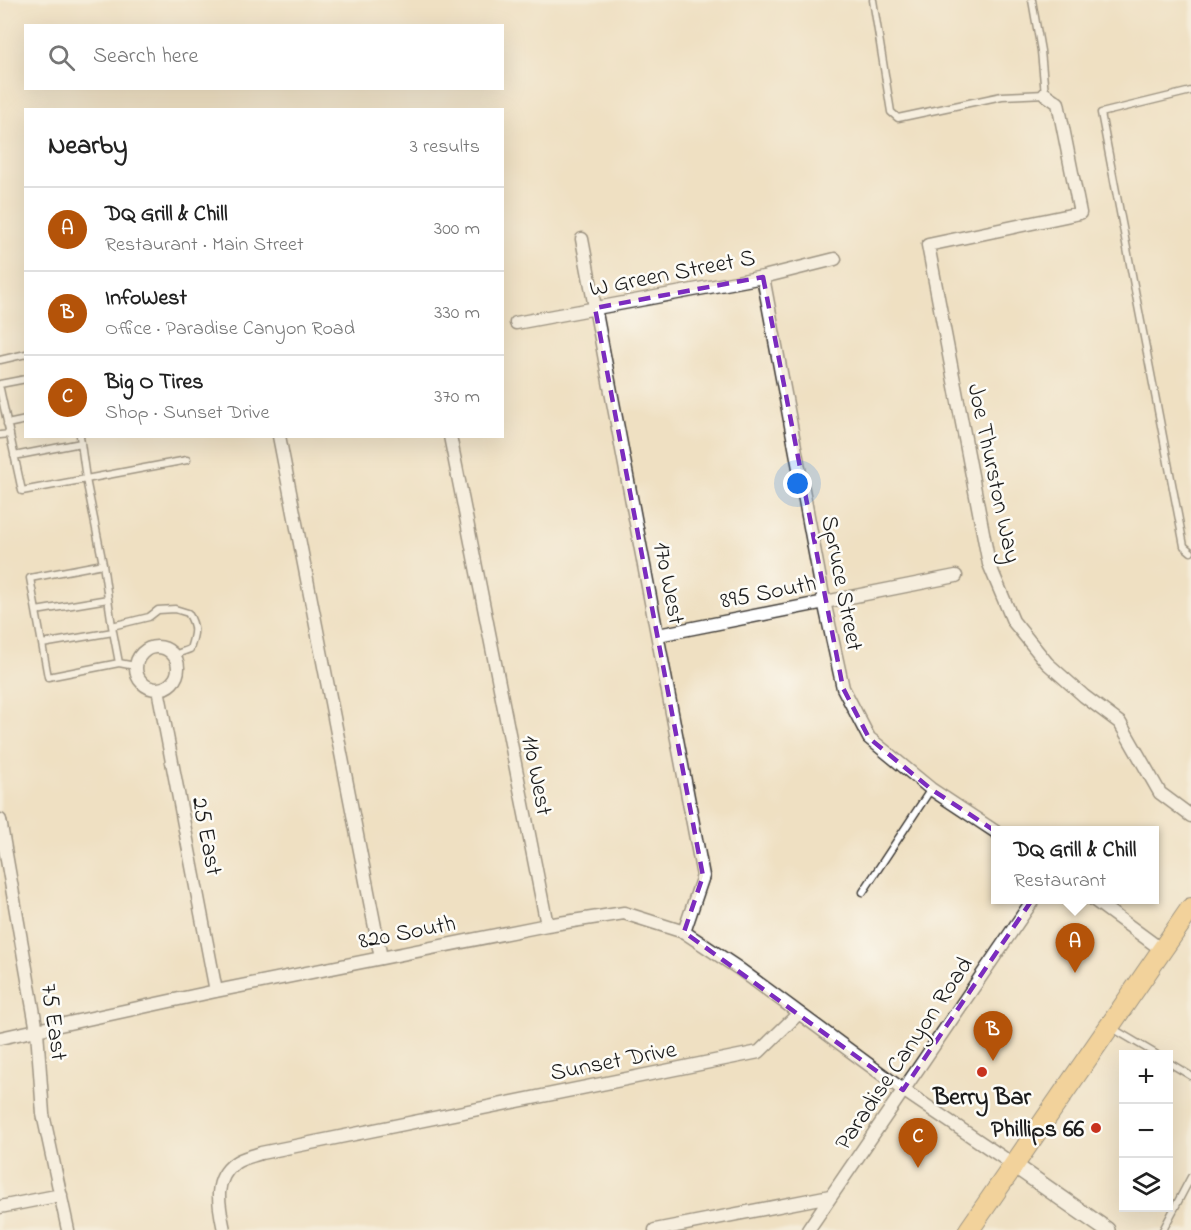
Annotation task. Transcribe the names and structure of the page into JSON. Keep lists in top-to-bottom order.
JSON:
{
  "streets": {
    "street": [
      "W Green Street S",
      "Joe Thurston Way",
      "170 West",
      "Spruce Street",
      "895 South",
      "110 West",
      "25 East",
      "820 South",
      "75 East",
      "Paradise Canyon Road",
      "Sunset Drive"
    ]
  },
  "crossings": [
    ["W Green Street S", "170 West"],
    ["W Green Street S", "Spruce Street"],
    ["170 West", "895 South"],
    ["170 West", "820 South"],
    ["Spruce Street", "895 South"],
    ["110 West", "820 South"],
    ["25 East", "820 South"],
    ["820 South", "75 East"],
    ["820 South", "Sunset Drive"]
  ],
  "places": ["Berry Bar", "Phillips 66"],
  "page": {
    "search": "Search here",
    "heading": ["Nearby", "3 results"],
    "list": [
      {
        "mark": "A",
        "name": "DQ Grill & Chill",
        "note": "Restaurant · Main Street",
        "value": "300 m"
      },
      {
        "mark": "B",
        "name": "InfoWest",
        "note": "Office · Paradise Canyon Road",
        "value": "330 m"
      },
      {
        "mark": "C",
        "name": "Big O Tires",
        "note": "Shop · Sunset Drive",
        "value": "370 m"
      }
    ],
    "popup": ["DQ Grill & Chill", "Restaurant"],
    "pins": ["A", "B", "C"],
    "map_buttons": ["+", "−"]
  }
}
